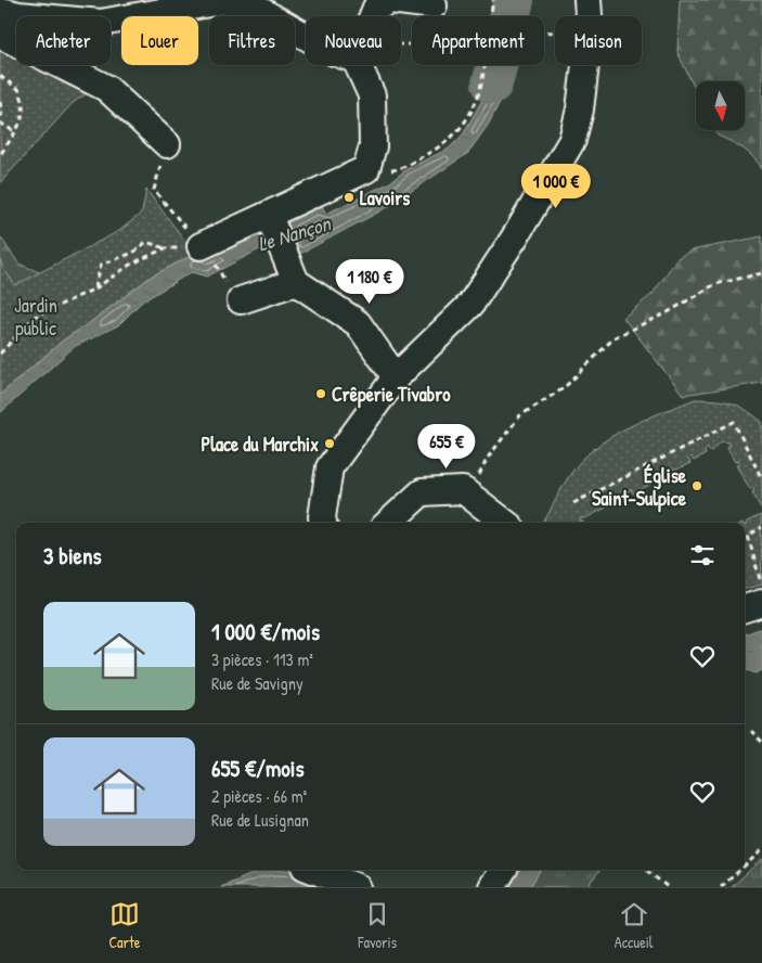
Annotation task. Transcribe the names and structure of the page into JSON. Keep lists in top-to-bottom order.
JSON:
{
  "water": ["Le Nançon"],
  "parks": ["Jardin public"],
  "places": [
    "Lavoirs",
    "Crêperie Tivabro",
    "Place du Marchix",
    "Église Saint-Sulpice"
  ],
  "north": "bottom",
  "page": {
    "chip": [
      "Acheter",
      "Louer",
      "Filtres",
      "Nouveau",
      "Appartement",
      "Maison"
    ],
    "price": ["1 000 €", "1 180 €", "655 €"],
    "heading": "3 biens",
    "list": [
      {
        "name": "1 000 €/mois",
        "note": "3 pièces · 113 m² · Rue de Savigny"
      },
      {
        "name": "655 €/mois",
        "note": "2 pièces · 66 m² · Rue de Lusignan"
      }
    ],
    "tabs": ["Carte", "Favoris", "Accueil"]
  }
}
